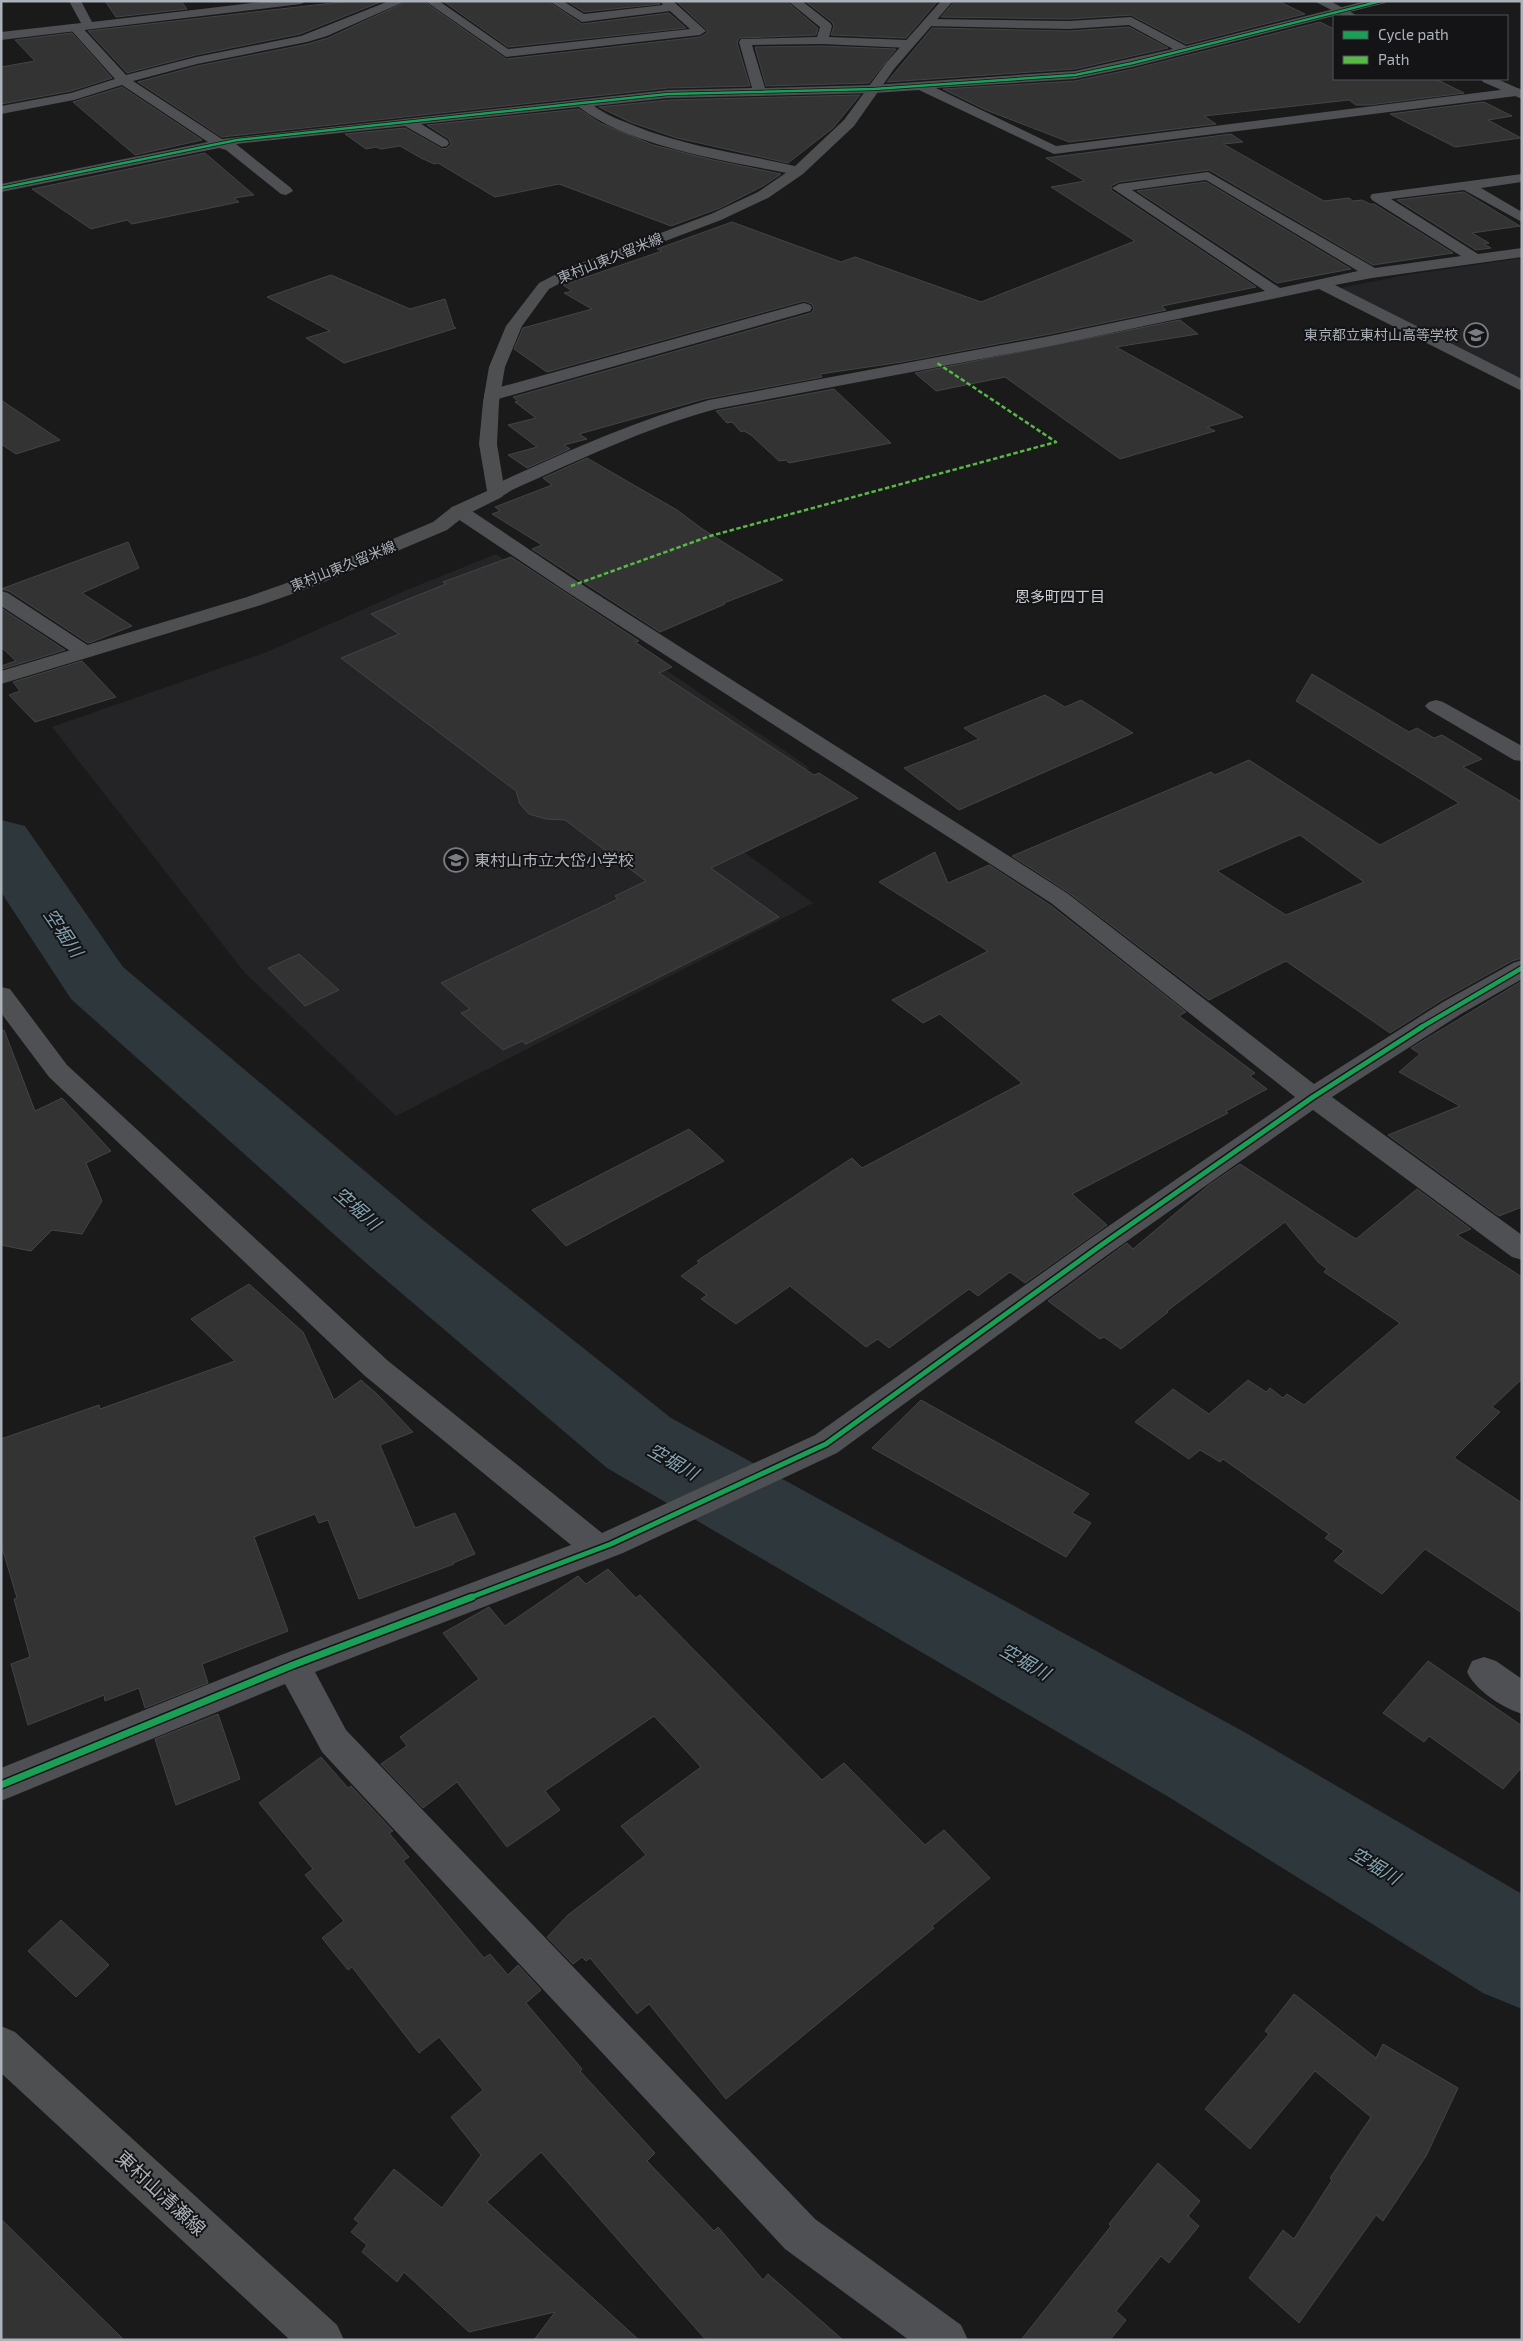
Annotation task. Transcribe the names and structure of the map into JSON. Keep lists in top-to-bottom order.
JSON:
{
  "streets": {
    "main road": ["東村山東久留米線", "東村山清瀬線"]
  },
  "districts": ["恩多町四丁目"],
  "water": ["空堀川"],
  "places": {
    "school or university": ["東京都立東村山高等学校", "東村山市立大岱小学校"]
  },
  "legend": ["Cycle path", "Path"]
}
